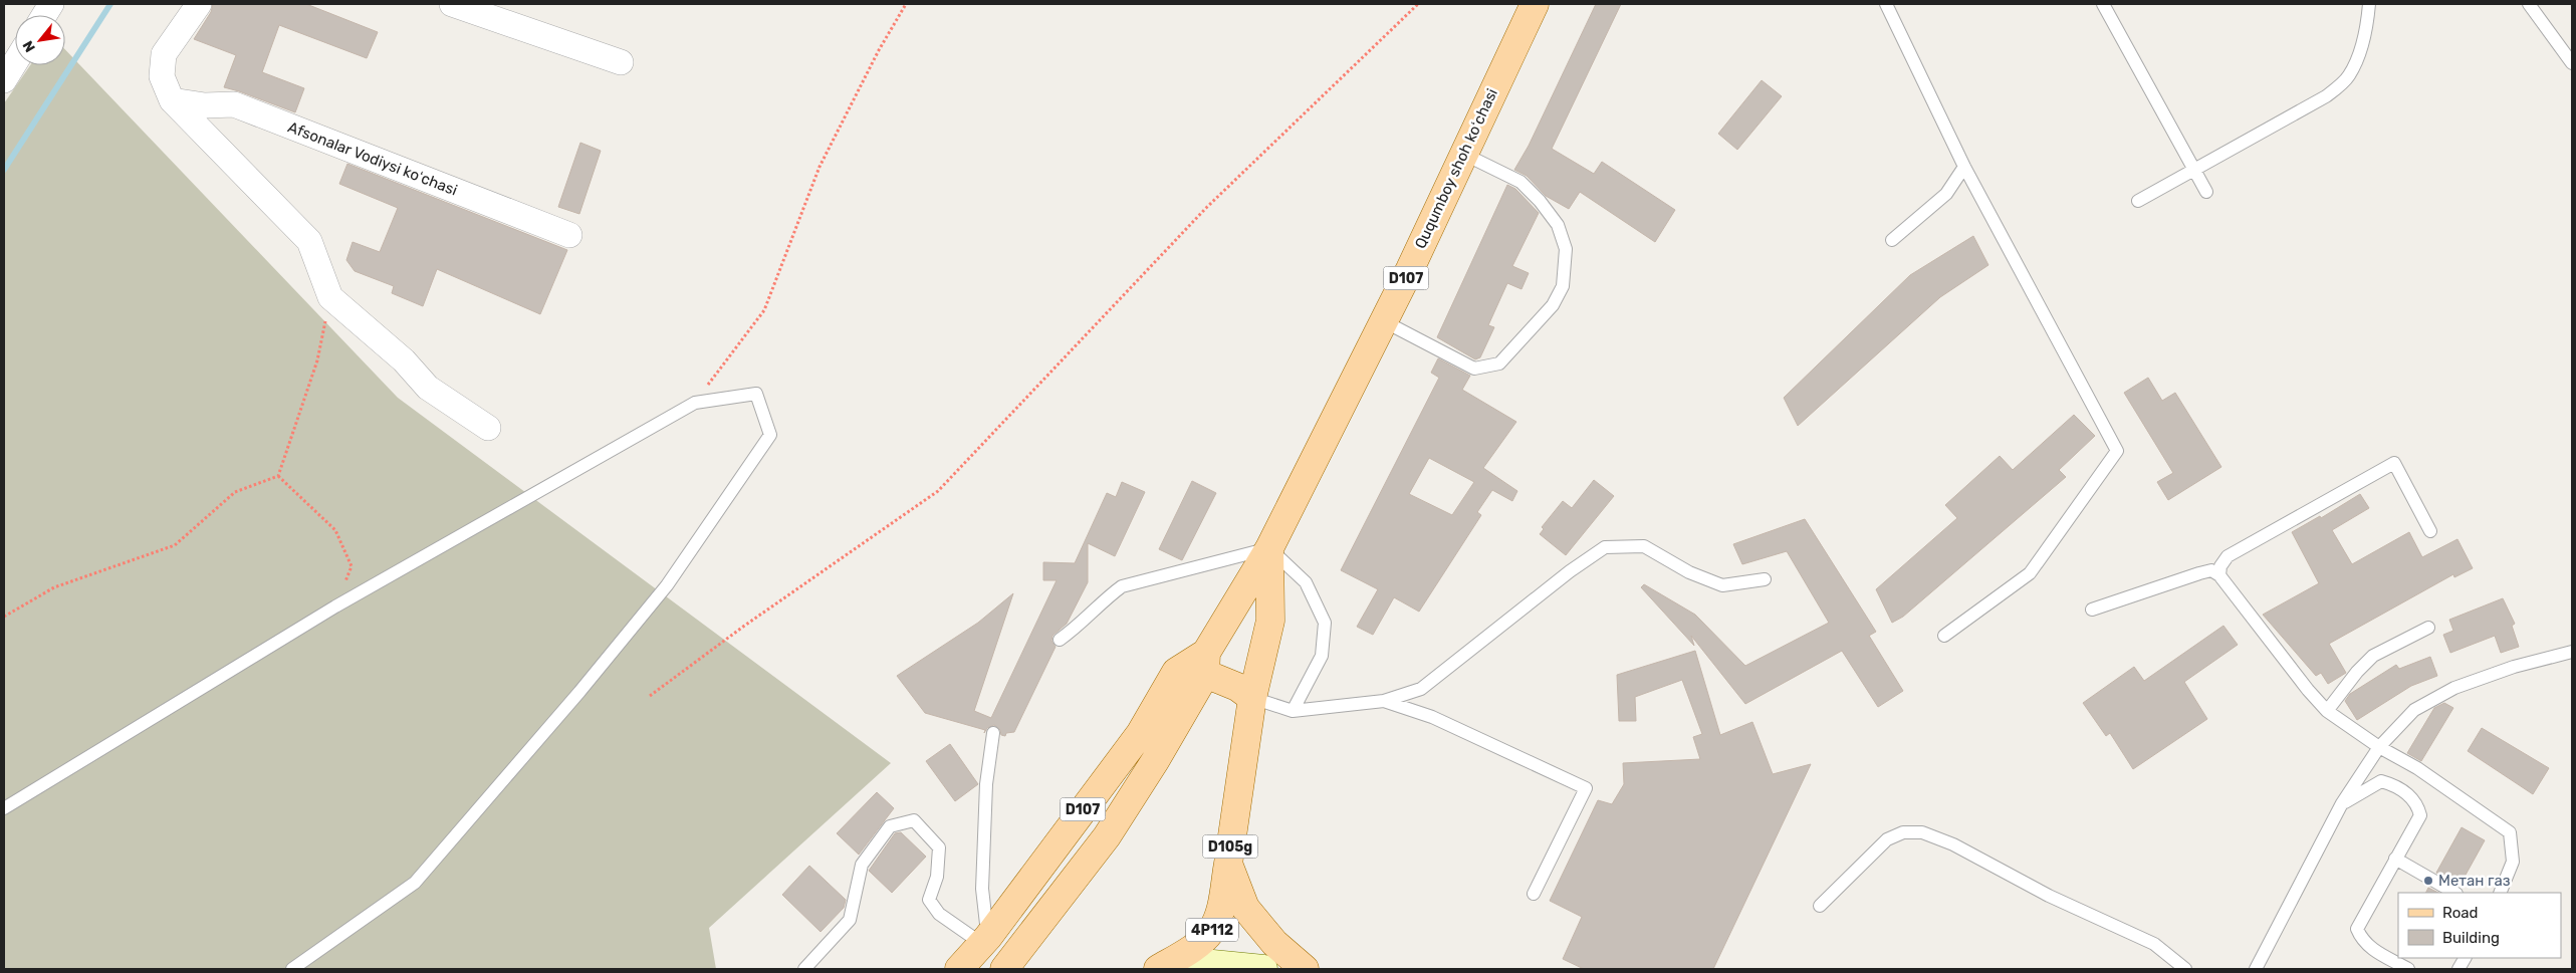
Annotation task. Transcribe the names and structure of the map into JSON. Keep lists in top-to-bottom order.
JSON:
{
  "streets": {
    "main road": [
      "Ququmboy shoh koʻchasi",
      "D107",
      "D105g",
      "4P112"
    ],
    "street": ["Afsonalar Vodiysi koʻchasi"]
  },
  "crossings": [
    ["Ququmboy shoh koʻchasi", "D107"],
    ["Ququmboy shoh koʻchasi", "D105g"],
    ["D107", "D105g"],
    ["D105g", "4P112"]
  ],
  "places": ["Метан газ"],
  "legend": ["Road", "Building"],
  "north": "bottom left"
}
